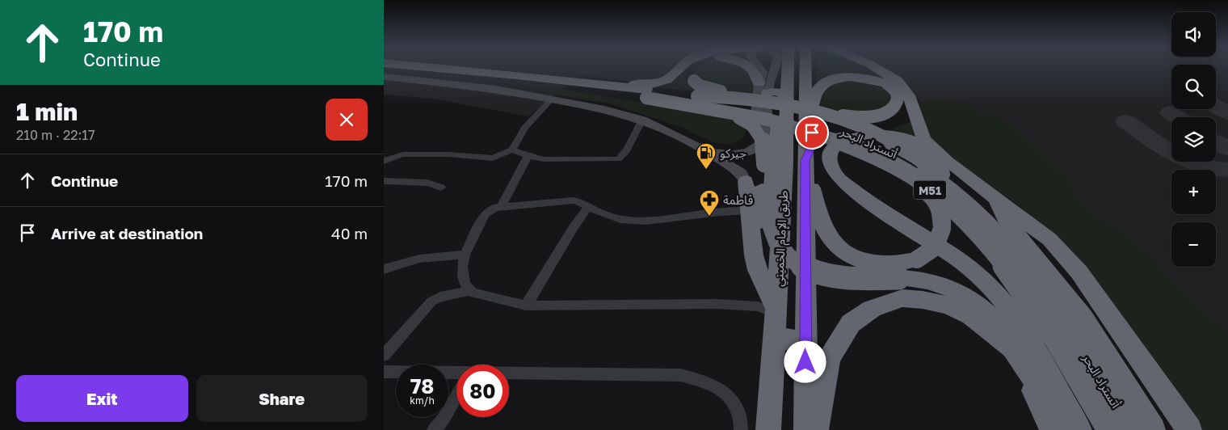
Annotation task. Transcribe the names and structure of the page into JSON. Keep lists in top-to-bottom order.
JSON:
{
  "streets": {
    "highway": ["أتستراد البحر", "M51", "طريق الإمام الخميني"]
  },
  "places": {
    "fuel station": ["جيركو"],
    "pharmacy": ["فاطمة"]
  },
  "page": {
    "turn": ["170 m", "Continue"],
    "map_buttons": ["+", "−"],
    "heading": ["1 min", "210 m · 22:17"],
    "list": [
      {
        "name": "Continue",
        "value": "170 m"
      },
      {
        "name": "Arrive at destination",
        "value": "40 m"
      }
    ],
    "speed": "78 km/h",
    "limit": "80",
    "buttons": ["Exit", "Share"]
  }
}
